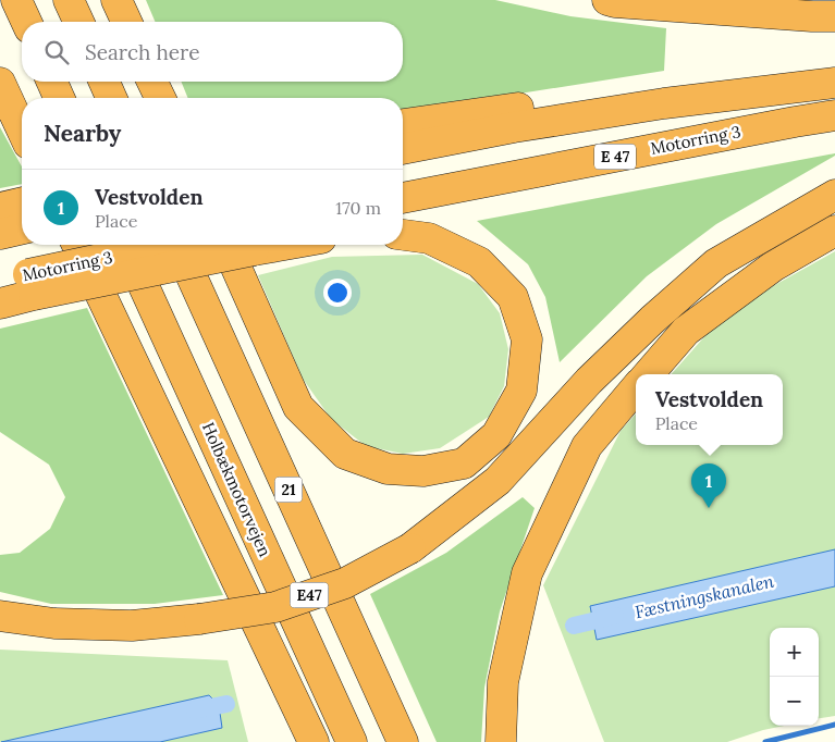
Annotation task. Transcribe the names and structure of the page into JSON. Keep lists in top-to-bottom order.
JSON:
{
  "streets": {
    "highway": [
      "Motorring 3",
      "E 47",
      "Holbækmotorvejen",
      "21",
      "E47"
    ]
  },
  "water": ["Fæstningskanalen"],
  "page": {
    "search": "Search here",
    "heading": "Nearby",
    "list": [
      {
        "mark": "1",
        "name": "Vestvolden",
        "note": "Place",
        "value": "170 m"
      }
    ],
    "popup": ["Vestvolden", "Place"],
    "pins": "1",
    "map_buttons": ["+", "−"]
  }
}
